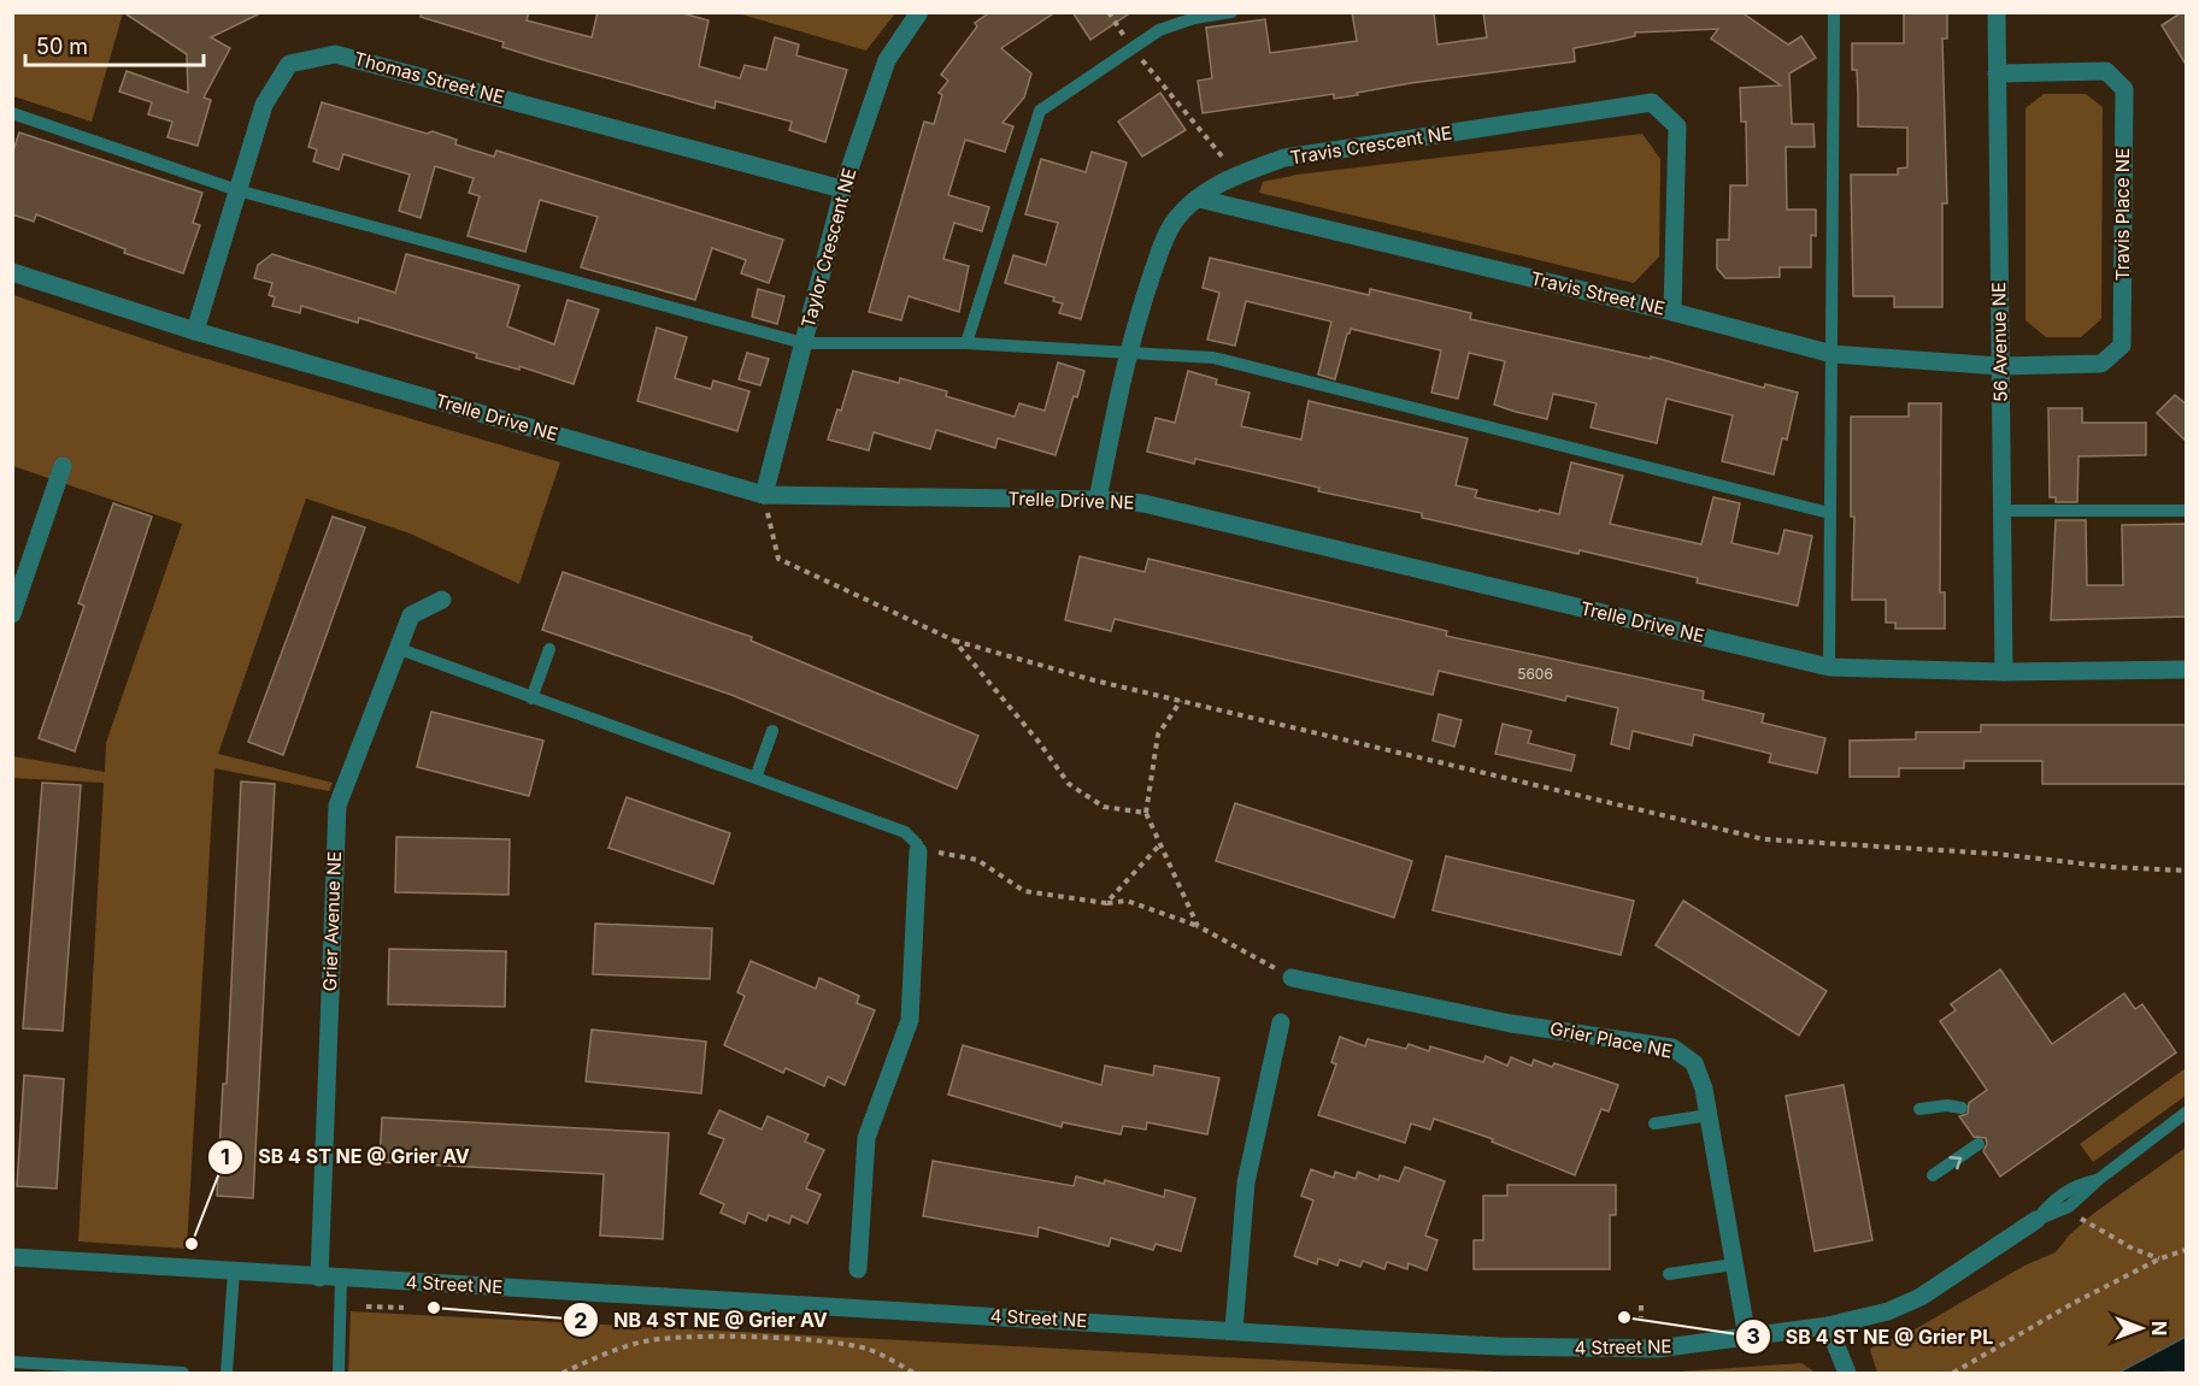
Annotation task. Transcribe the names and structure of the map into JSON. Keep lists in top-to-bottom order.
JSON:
{
  "streets": {
    "street": [
      "Thomas Street NE",
      "Travis Crescent NE",
      "Travis Place NE",
      "Taylor Crescent NE",
      "Travis Street NE",
      "56 Avenue NE",
      "Trelle Drive NE",
      "Grier Avenue NE",
      "Grier Place NE",
      "4 Street NE"
    ]
  },
  "crossings": [
    ["Thomas Street NE", "Taylor Crescent NE"],
    ["Thomas Street NE", "Trelle Drive NE"],
    ["Travis Crescent NE", "Travis Street NE"],
    ["Travis Crescent NE", "Trelle Drive NE"],
    ["Travis Place NE", "Travis Street NE"],
    ["Travis Place NE", "56 Avenue NE"],
    ["Taylor Crescent NE", "Trelle Drive NE"],
    ["Travis Street NE", "56 Avenue NE"],
    ["56 Avenue NE", "Trelle Drive NE"],
    ["Grier Avenue NE", "4 Street NE"],
    ["Grier Place NE", "4 Street NE"]
  ],
  "places": ["SB 4 ST NE @ Grier AV", "NB 4 ST NE @ Grier AV", "SB 4 ST NE @ Grier PL"],
  "house_numbers": ["5606"],
  "scale_bar": "50 m",
  "north": "right"
}
